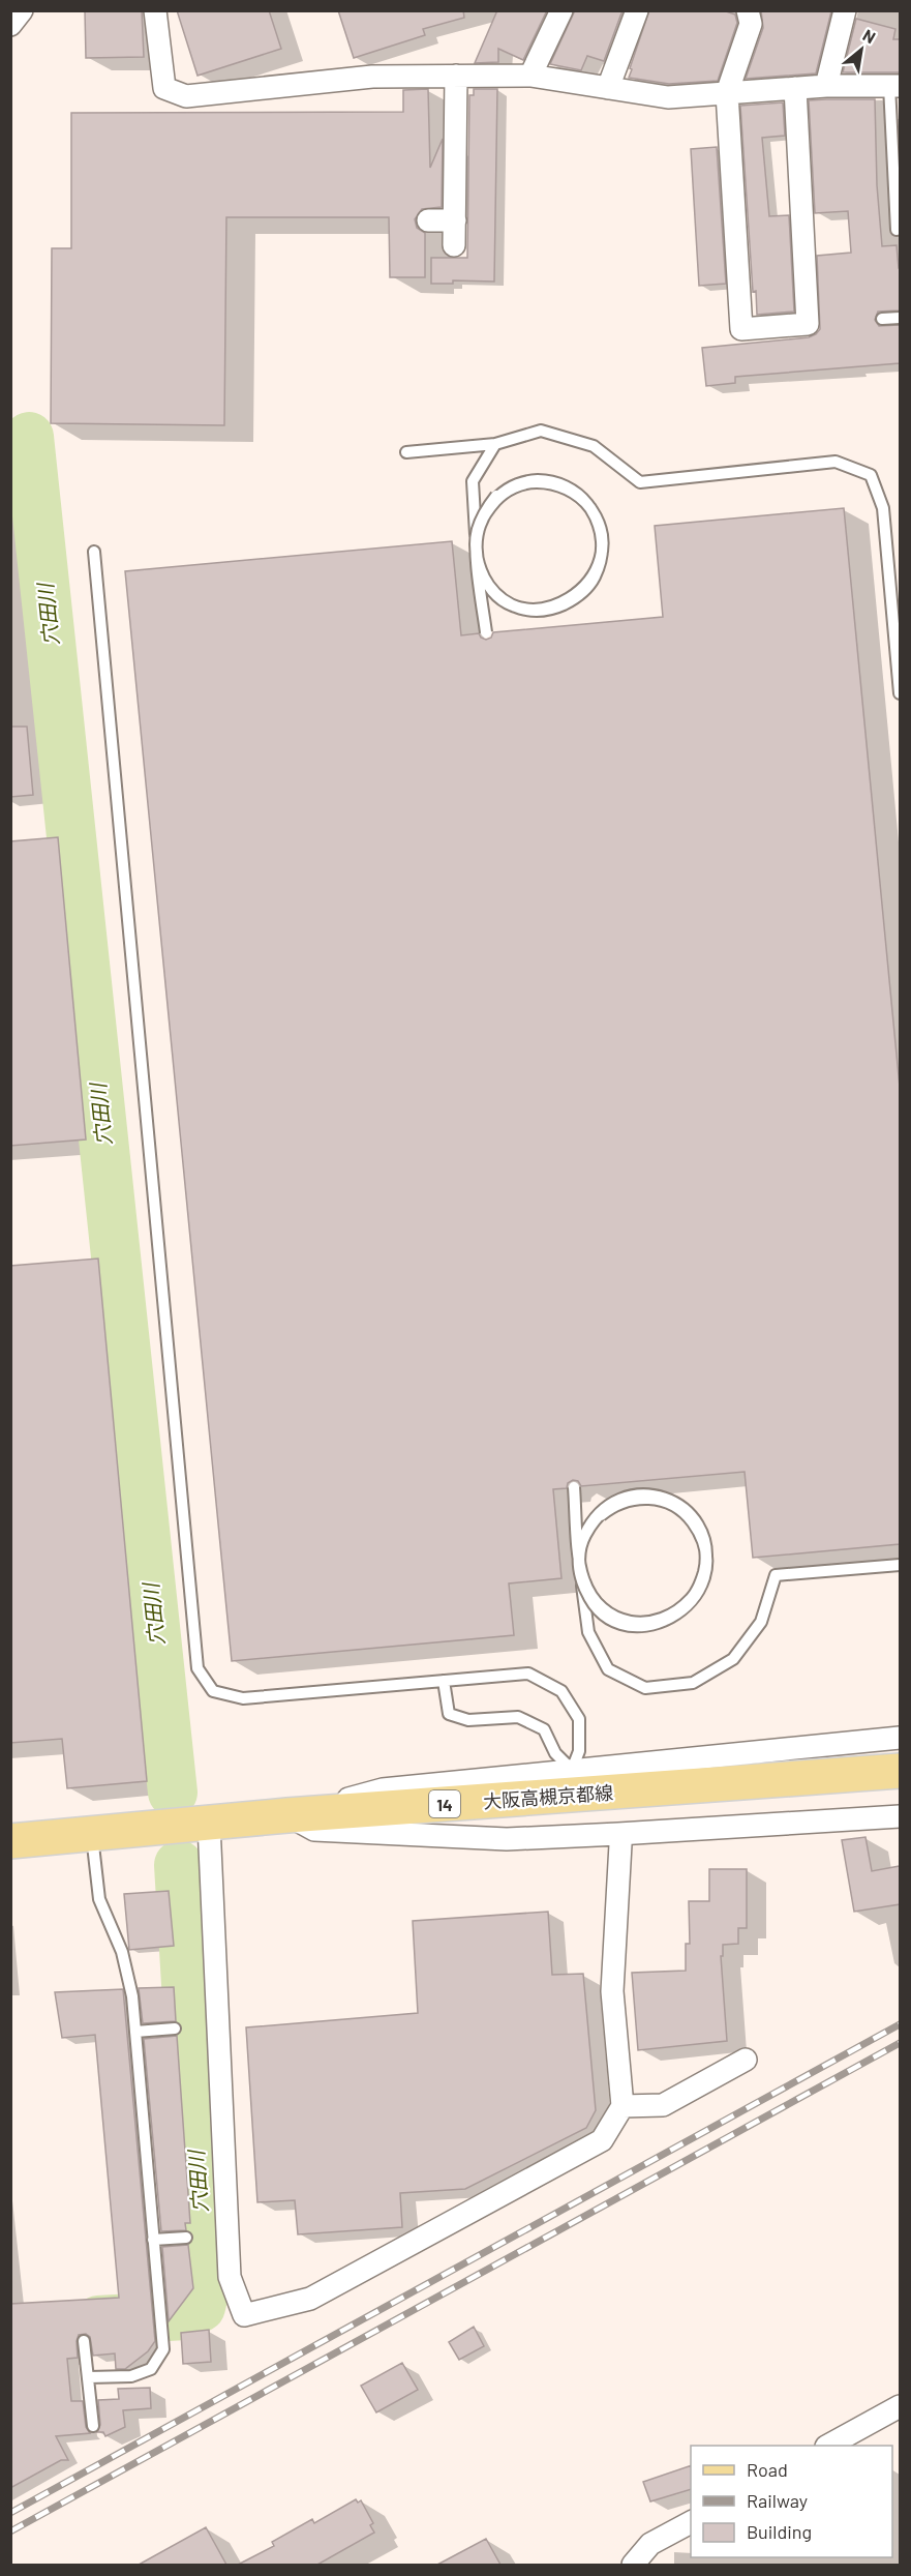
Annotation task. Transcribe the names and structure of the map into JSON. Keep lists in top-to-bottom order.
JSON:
{
  "streets": {
    "main road": ["大阪高槻京都線", "14"]
  },
  "water": ["穴田川"],
  "legend": ["Road", "Railway", "Building"],
  "north": "top right"
}
